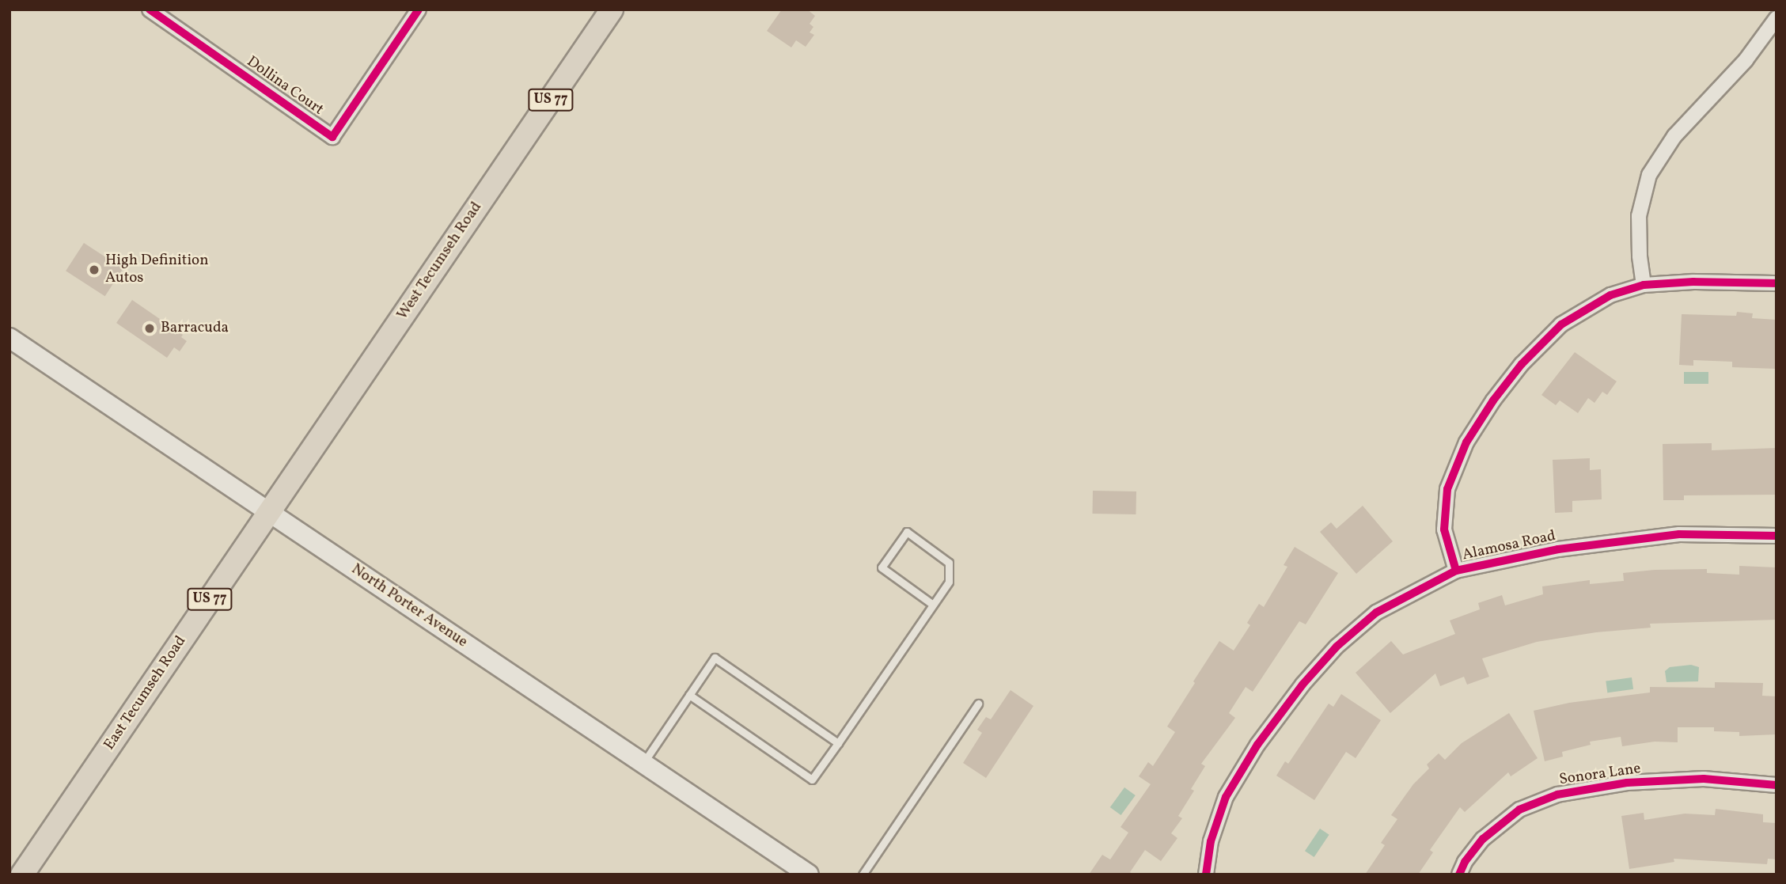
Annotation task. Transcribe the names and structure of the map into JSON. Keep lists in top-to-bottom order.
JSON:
{
  "streets": {
    "main road": [
      "US 77",
      "West Tecumseh Road",
      "North Porter Avenue",
      "East Tecumseh Road"
    ],
    "street": ["Dollina Court", "Alamosa Road", "Sonora Lane"]
  },
  "crossings": [
    ["West Tecumseh Road", "North Porter Avenue"],
    ["West Tecumseh Road", "East Tecumseh Road"],
    ["North Porter Avenue", "East Tecumseh Road"]
  ],
  "places": ["High Definition Autos", "Barracuda"]
}
